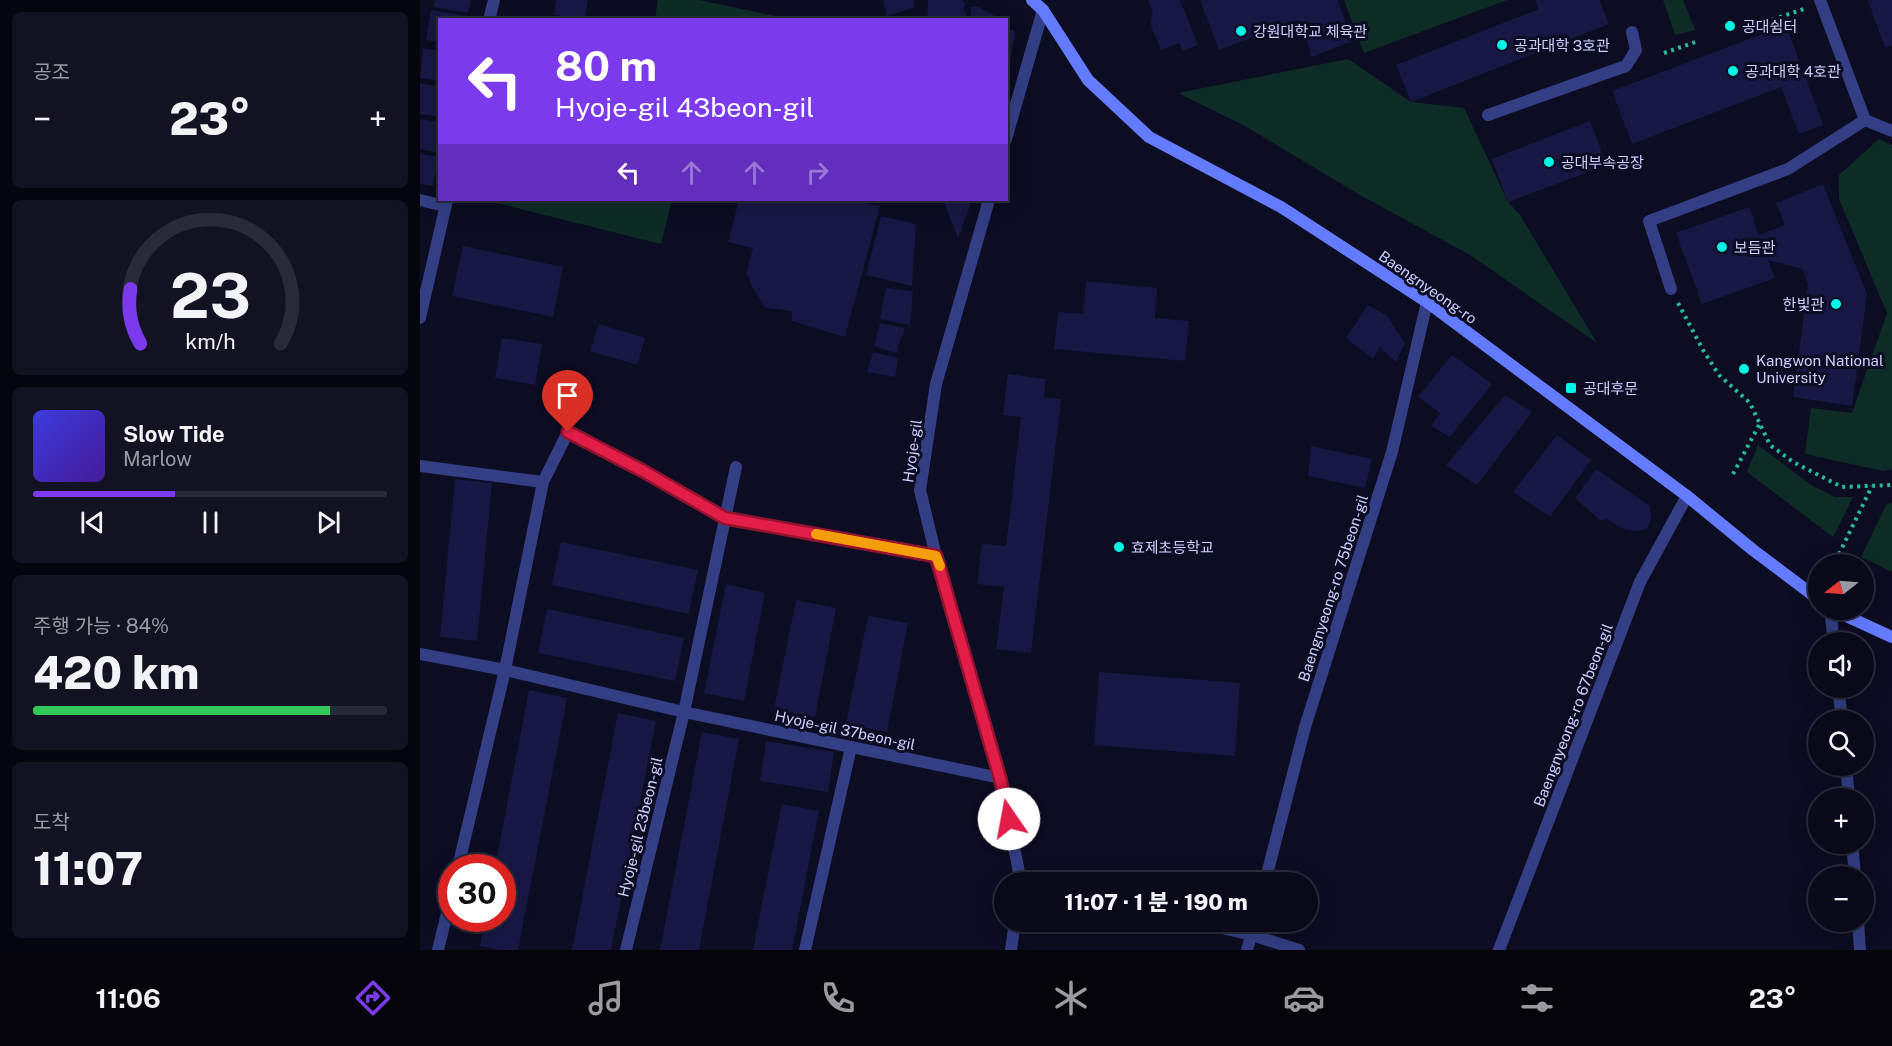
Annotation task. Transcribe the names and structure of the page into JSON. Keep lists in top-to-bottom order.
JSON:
{
  "streets": {
    "street": [
      "Baengnyeong-ro",
      "Hyoje-gil",
      "Baengnyeong-ro 75beon-gil",
      "Baengnyeong-ro 67beon-gil",
      "Hyoje-gil 37beon-gil",
      "Hyoje-gil 23beon-gil"
    ]
  },
  "crossings": [
    ["Baengnyeong-ro", "Baengnyeong-ro 75beon-gil"],
    ["Baengnyeong-ro", "Baengnyeong-ro 67beon-gil"],
    ["Hyoje-gil", "Hyoje-gil 37beon-gil"],
    ["Hyoje-gil 37beon-gil", "Hyoje-gil 23beon-gil"]
  ],
  "places": {
    "other": [
      "공대쉼터",
      "강원대학교 체육관",
      "공과대학 3호관",
      "공과대학 4호관",
      "공대부속공장",
      "보듬관",
      "한빛관",
      "Kangwon National University",
      "효제초등학교"
    ],
    "transit": ["공대후문"]
  },
  "north": "left",
  "page": {
    "tile": [
      "공조",
      ["주행 가능 · 84%", "420 km"],
      ["도착", "11:07"]
    ],
    "turn": ["80 m", "Hyoje-gil 43beon-gil"],
    "heat": ["−", "23°", "+"],
    "song": ["Slow Tide", "Marlow"],
    "map_buttons": ["+", "−"],
    "limit": "30",
    "trip": "11:07 · 1 분 · 190 m",
    "tabs": ["11:06", "23°"],
    "gauge": ["23", "km/h"]
  }
}
